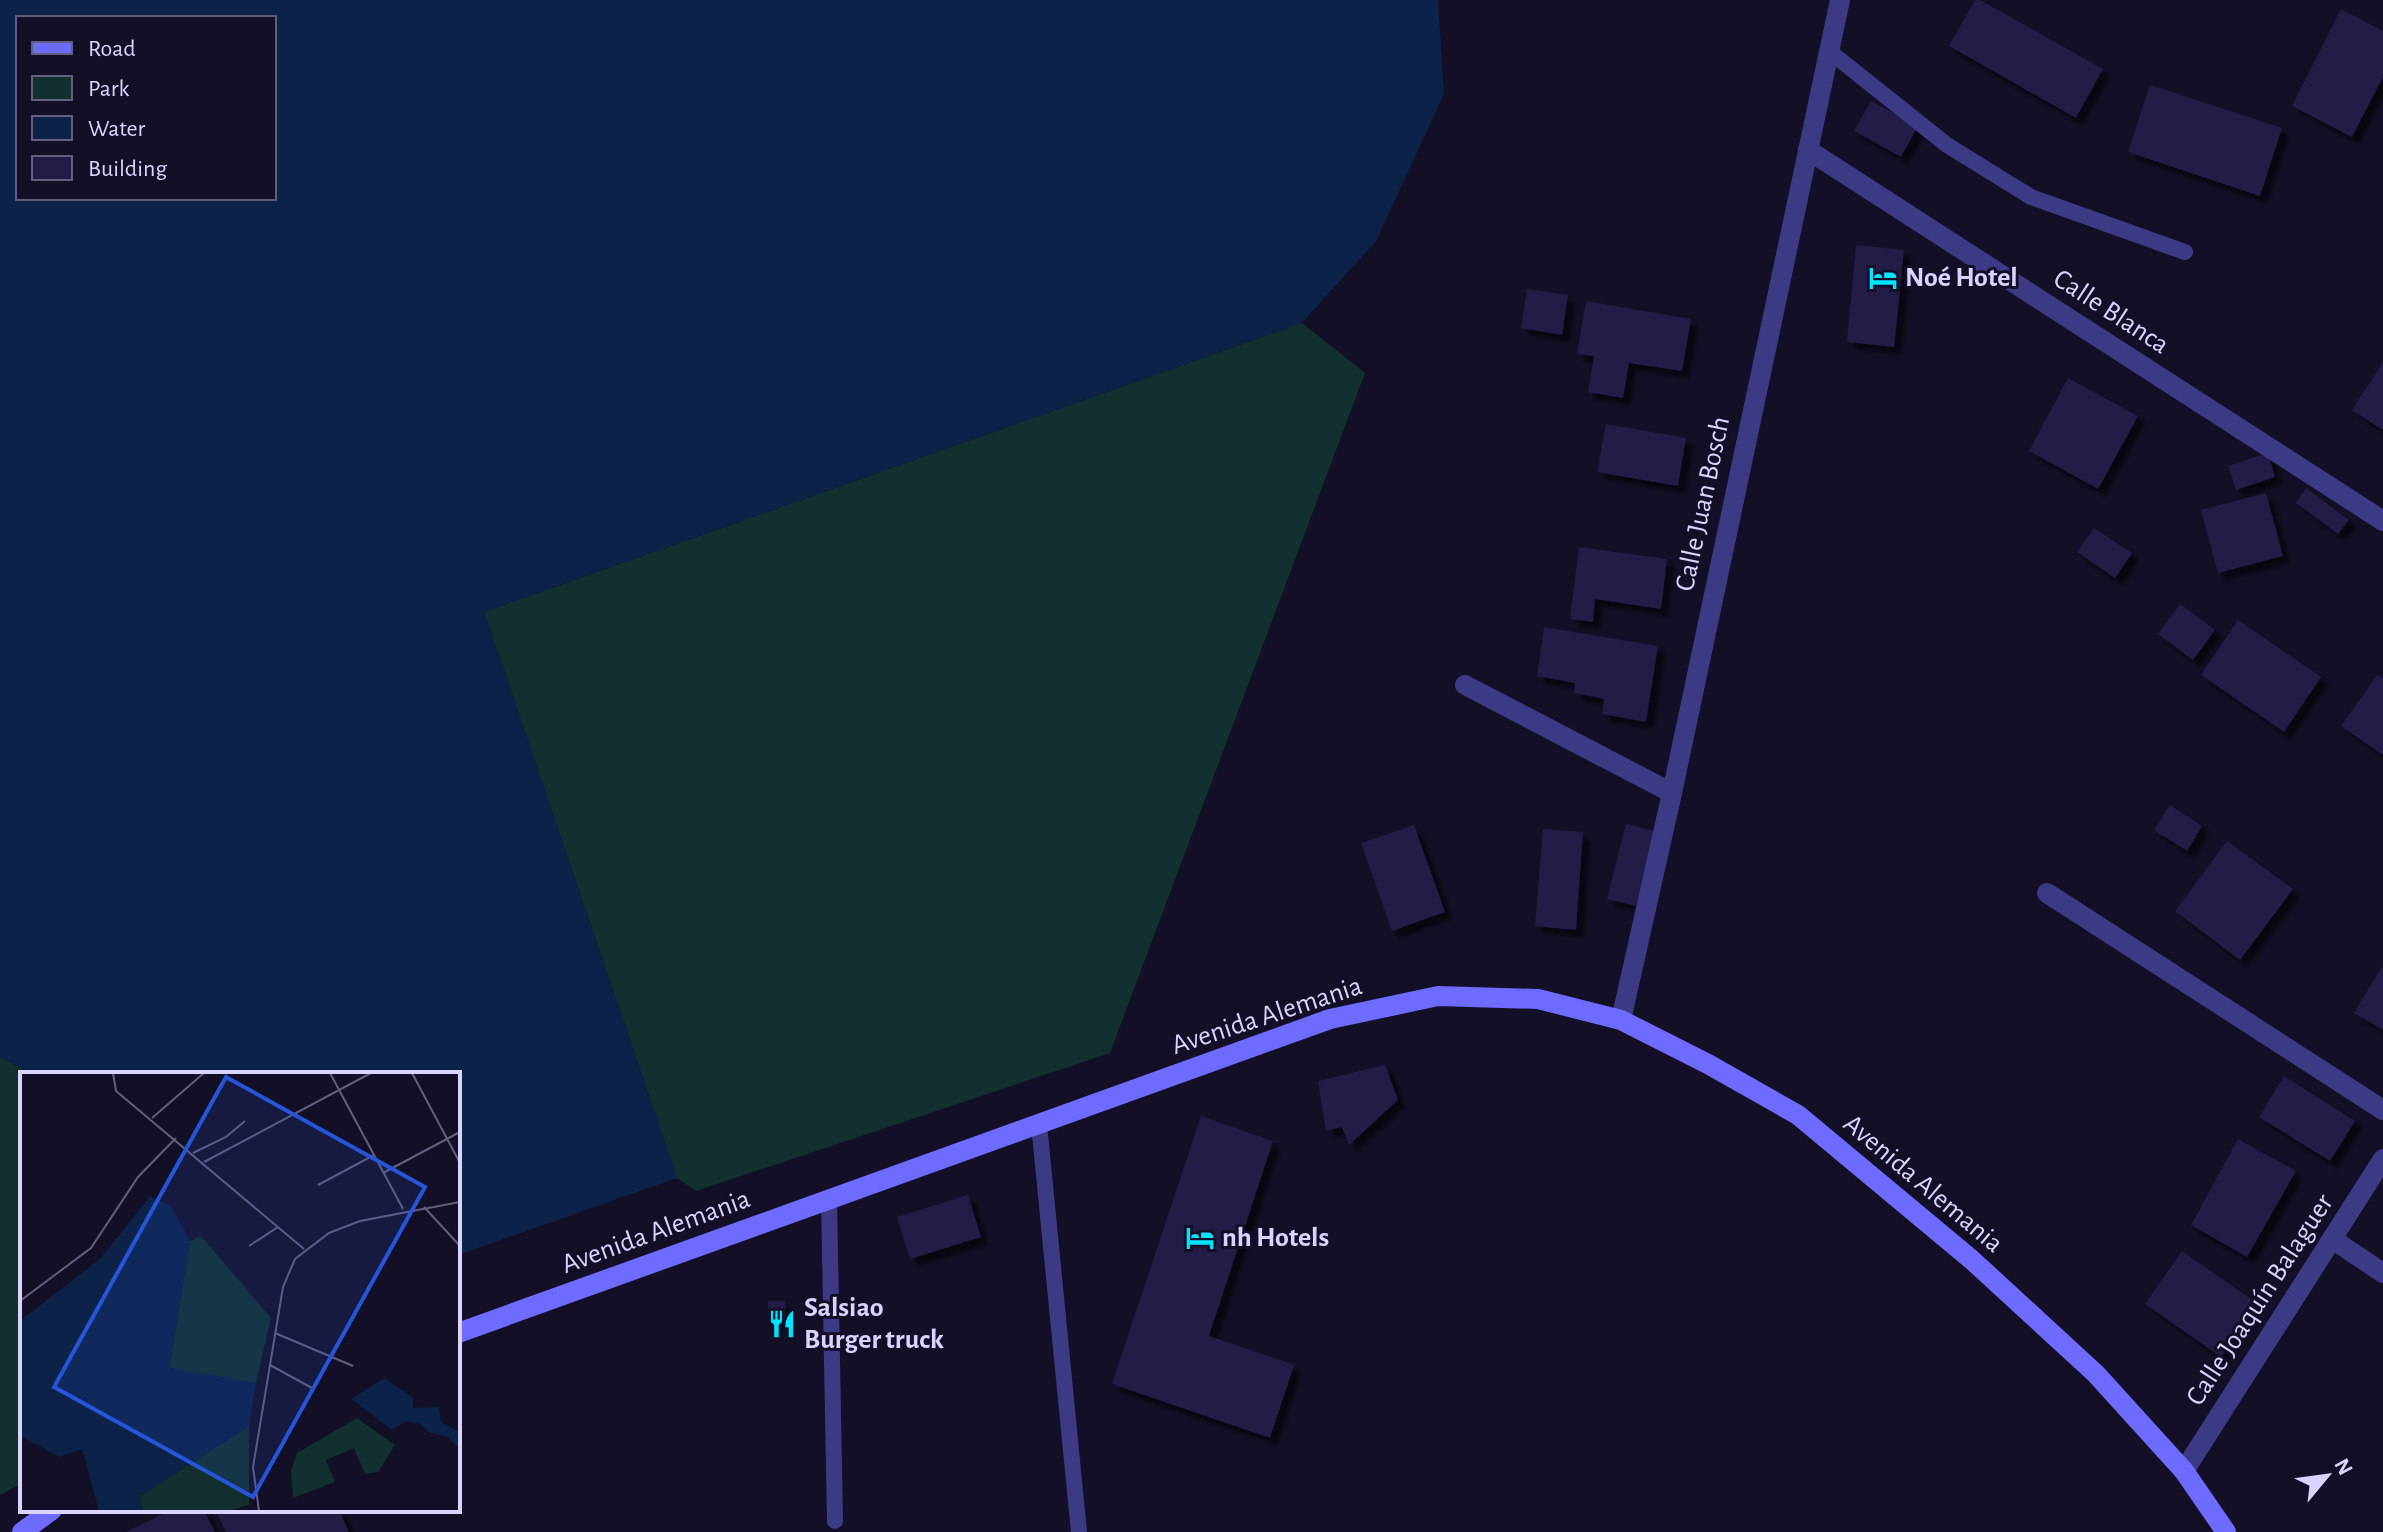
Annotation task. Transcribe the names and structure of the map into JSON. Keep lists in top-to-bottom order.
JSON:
{
  "streets": {
    "street": [
      "Calle Blanca",
      "Calle Juan Bosch",
      "Avenida Alemania",
      "Calle Joaquín Balaguer"
    ]
  },
  "crossings": [
    ["Calle Blanca", "Calle Juan Bosch"],
    ["Calle Juan Bosch", "Avenida Alemania"],
    ["Avenida Alemania", "Calle Joaquín Balaguer"]
  ],
  "places": {
    "hotel": ["Noé Hotel", "nh Hotels"],
    "restaurant": ["Salsiao Burger truck"]
  },
  "legend": [
    "Road",
    "Park",
    "Water",
    "Building"
  ],
  "north": "top right"
}
